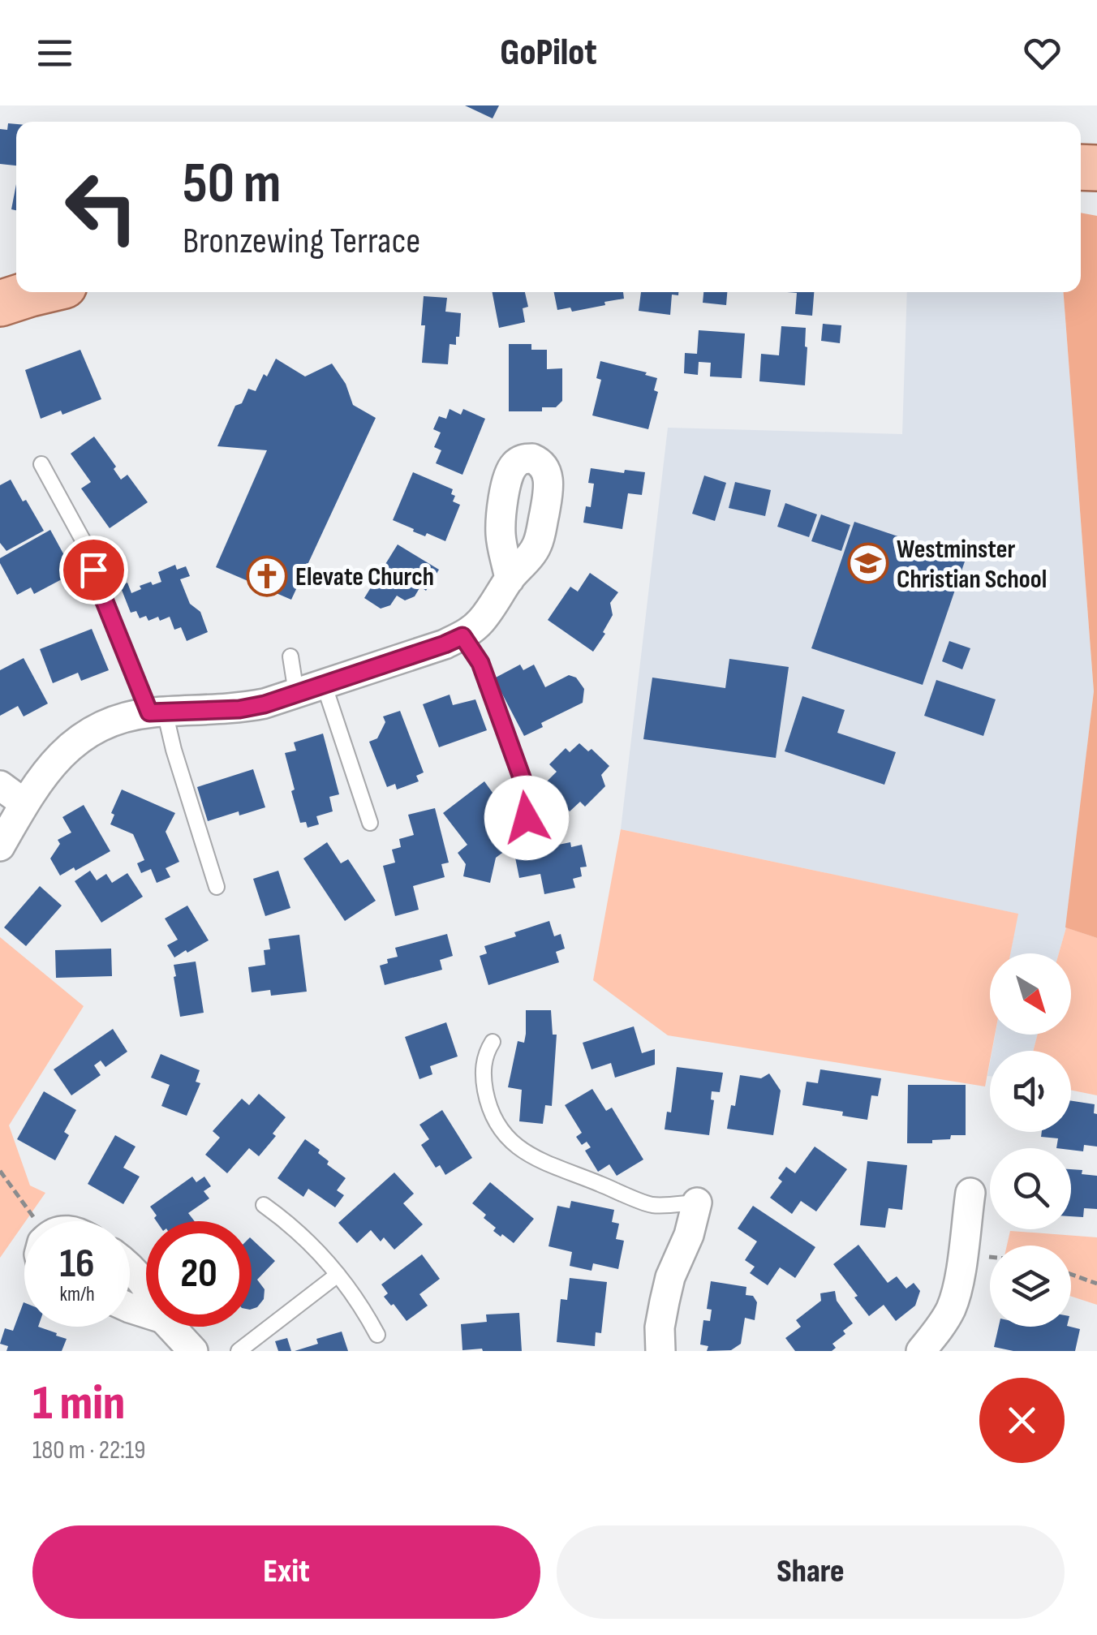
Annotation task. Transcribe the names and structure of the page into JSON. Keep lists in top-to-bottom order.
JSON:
{
  "places": {
    "school or university": ["Westminster Christian School"],
    "church": ["Elevate Church"]
  },
  "north": "bottom right",
  "page": {
    "header": "GoPilot",
    "turn": ["50 m", "Bronzewing Terrace"],
    "speed": "16 km/h",
    "limit": "20",
    "heading": ["1 min", "180 m · 22:19"],
    "buttons": ["Exit", "Share"]
  }
}
